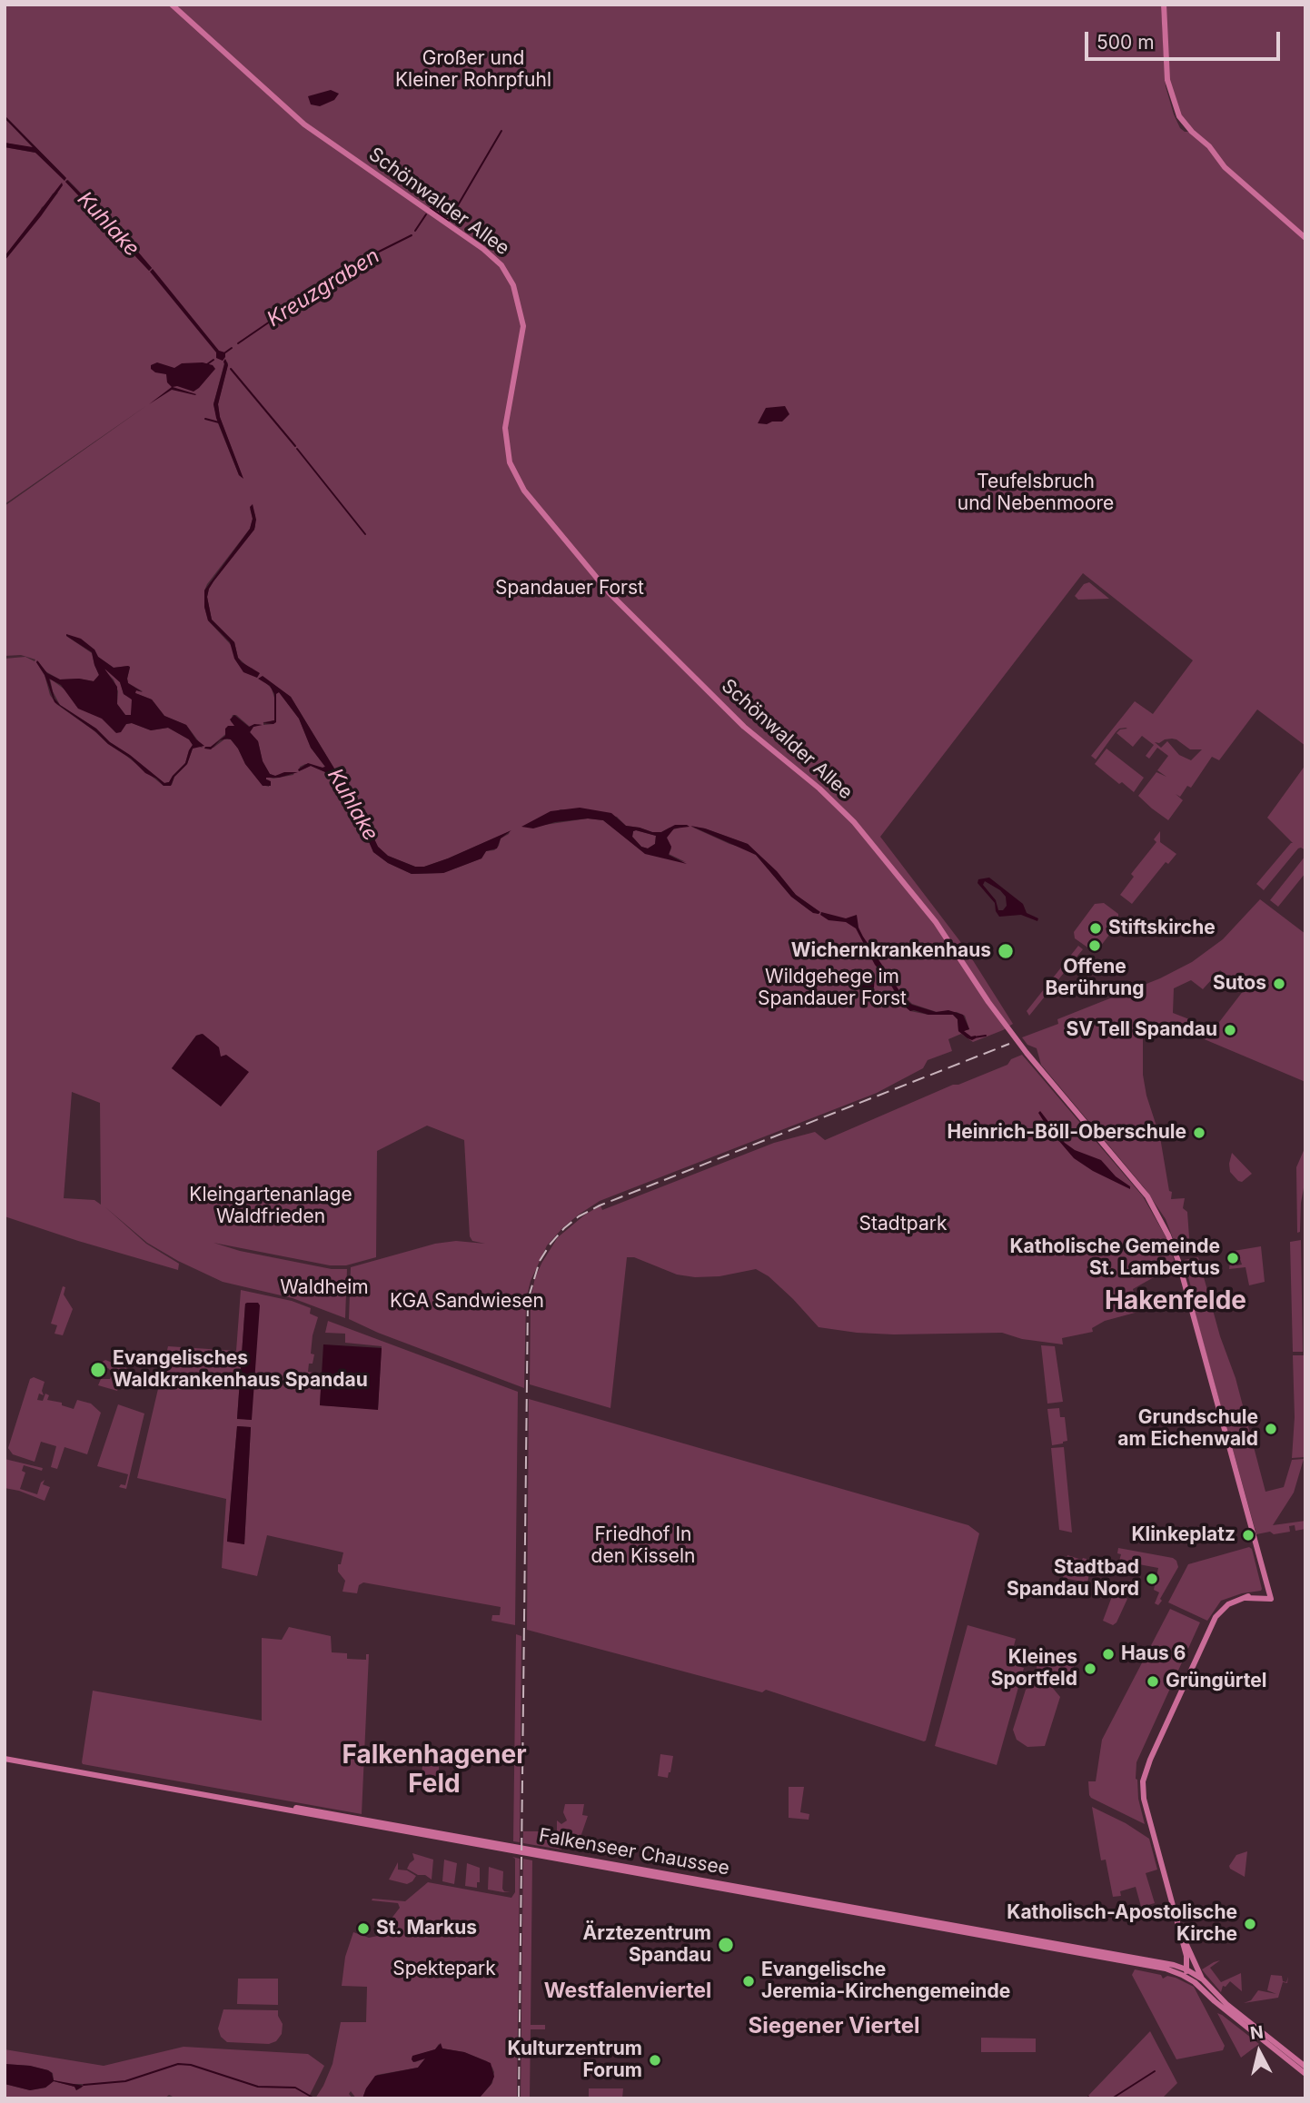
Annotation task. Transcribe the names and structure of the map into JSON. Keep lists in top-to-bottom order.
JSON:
{
  "streets": {
    "main road": ["Schönwalder Allee", "Falkenseer Chaussee"]
  },
  "districts": [
    "Hakenfelde",
    "Falkenhagener Feld",
    "Westfalenviertel",
    "Siegener Viertel"
  ],
  "water": ["Kuhlake", "Kreuzgraben"],
  "parks": [
    "Großer und Kleiner Rohrpfuhl",
    "Teufelsbruch und Nebenmoore",
    "Spandauer Forst",
    "Wildgehege im Spandauer Forst",
    "Kleingartenanlage Waldfrieden",
    "Stadtpark",
    "Waldheim",
    "KGA Sandwiesen",
    "Friedhof In den Kisseln",
    "Spektepark"
  ],
  "places": [
    "Stiftskirche",
    "Offene Berührung",
    "Wichernkrankenhaus",
    "Sutos",
    "SV Tell Spandau",
    "Heinrich-Böll-Oberschule",
    "Katholische Gemeinde St. Lambertus",
    "Evangelisches Waldkrankenhaus Spandau",
    "Grundschule am Eichenwald",
    "Klinkeplatz",
    "Stadtbad Spandau Nord",
    "Haus 6",
    "Kleines Sportfeld",
    "Grüngürtel",
    "Katholisch-Apostolische Kirche",
    "St. Markus",
    "Ärztezentrum Spandau",
    "Evangelische Jeremia-Kirchengemeinde",
    "Kulturzentrum Forum"
  ],
  "scale_bar": "500 m",
  "north": "top"
}
